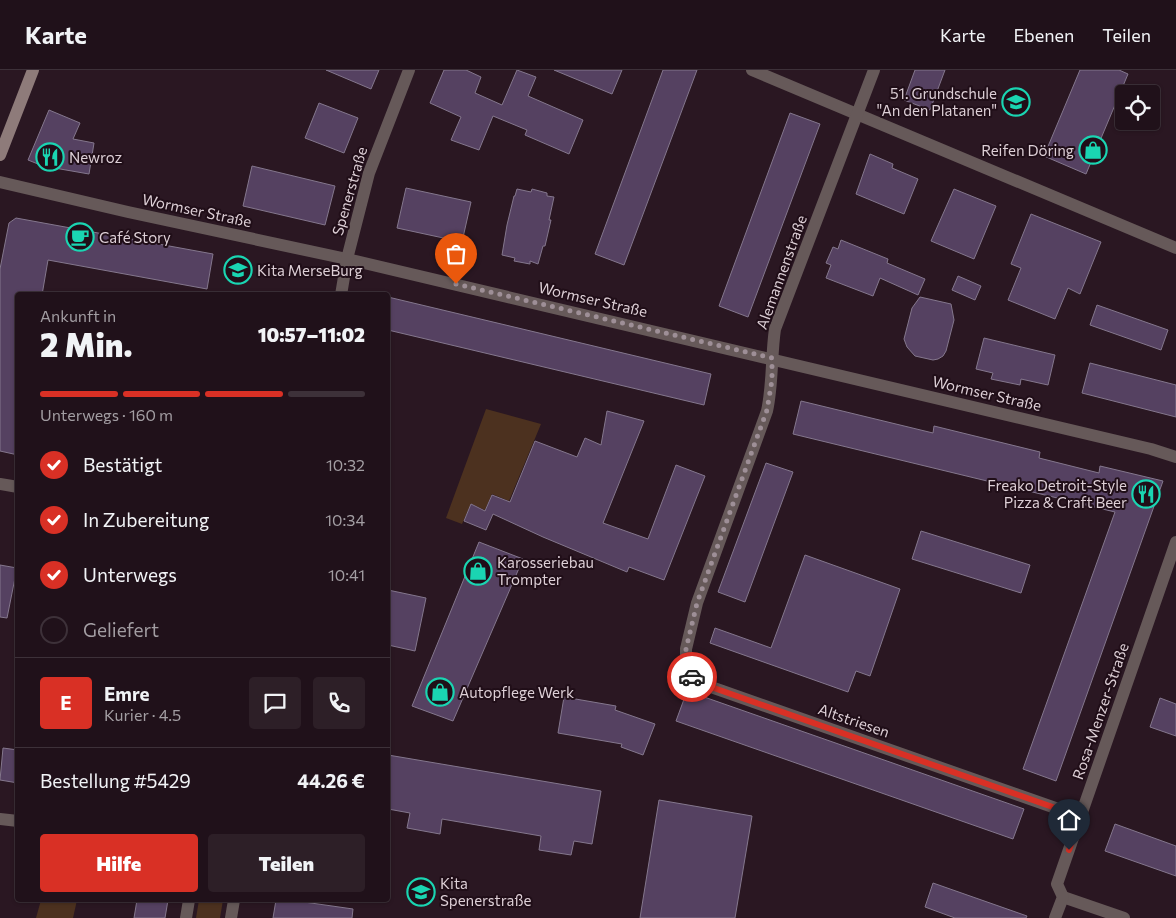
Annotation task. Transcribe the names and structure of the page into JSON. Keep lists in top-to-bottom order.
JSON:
{
  "streets": {
    "street": [
      "Spenerstraße",
      "Wormser Straße",
      "Alemannenstraße",
      "Rosa-Menzer-Straße",
      "Altstriesen"
    ]
  },
  "crossings": [
    ["Spenerstraße", "Wormser Straße"],
    ["Wormser Straße", "Alemannenstraße"],
    ["Alemannenstraße", "Altstriesen"],
    ["Rosa-Menzer-Straße", "Altstriesen"]
  ],
  "places": {
    "school or university": ["51. Grundschule \"An den Platanen\"", "Kita MerseBurg", "Kita Spenerstraße"],
    "shop": ["Reifen Döring", "Karosseriebau Trompter", "Autopflege Werk"],
    "restaurant": ["Newroz", "Freako Detroit-Style Pizza & Craft Beer"],
    "cafe": ["Café Story"]
  },
  "page": {
    "header": "Karte",
    "nav": ["Karte", "Ebenen", "Teilen"],
    "heading": ["2 Min.", "Ankunft in", "10:57–11:02"],
    "panel": [
      "Emre",
      "Kurier · 4.5",
      "Bestellung #5429",
      "44.26 €"
    ],
    "bar": "Unterwegs · 160 m",
    "list": [
      ["Bestätigt", "10:32"],
      ["In Zubereitung", "10:34"],
      ["Unterwegs", "10:41"],
      "Geliefert"
    ],
    "round": "E",
    "buttons": ["Hilfe", "Teilen"]
  }
}
